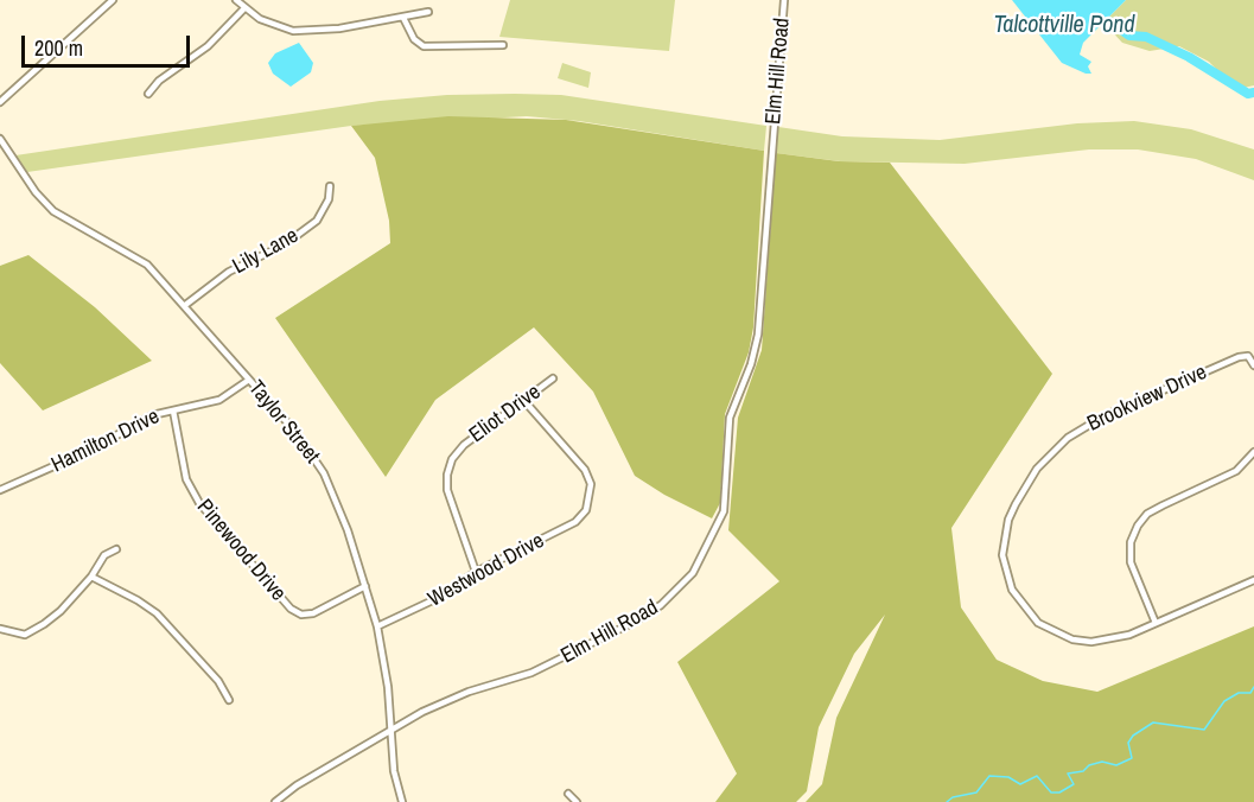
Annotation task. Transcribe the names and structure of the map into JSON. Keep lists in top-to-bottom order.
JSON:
{
  "streets": {
    "street": [
      "Elm Hill Road",
      "Lily Lane",
      "Brookview Drive",
      "Eliot Drive",
      "Taylor Street",
      "Hamilton Drive",
      "Pinewood Drive",
      "Westwood Drive"
    ]
  },
  "crossings": [
    ["Elm Hill Road", "Taylor Street"],
    ["Lily Lane", "Taylor Street"],
    ["Eliot Drive", "Westwood Drive"],
    ["Taylor Street", "Hamilton Drive"],
    ["Taylor Street", "Pinewood Drive"],
    ["Taylor Street", "Westwood Drive"],
    ["Hamilton Drive", "Pinewood Drive"]
  ],
  "water": ["Talcottville Pond"],
  "scale_bar": "200 m"
}
